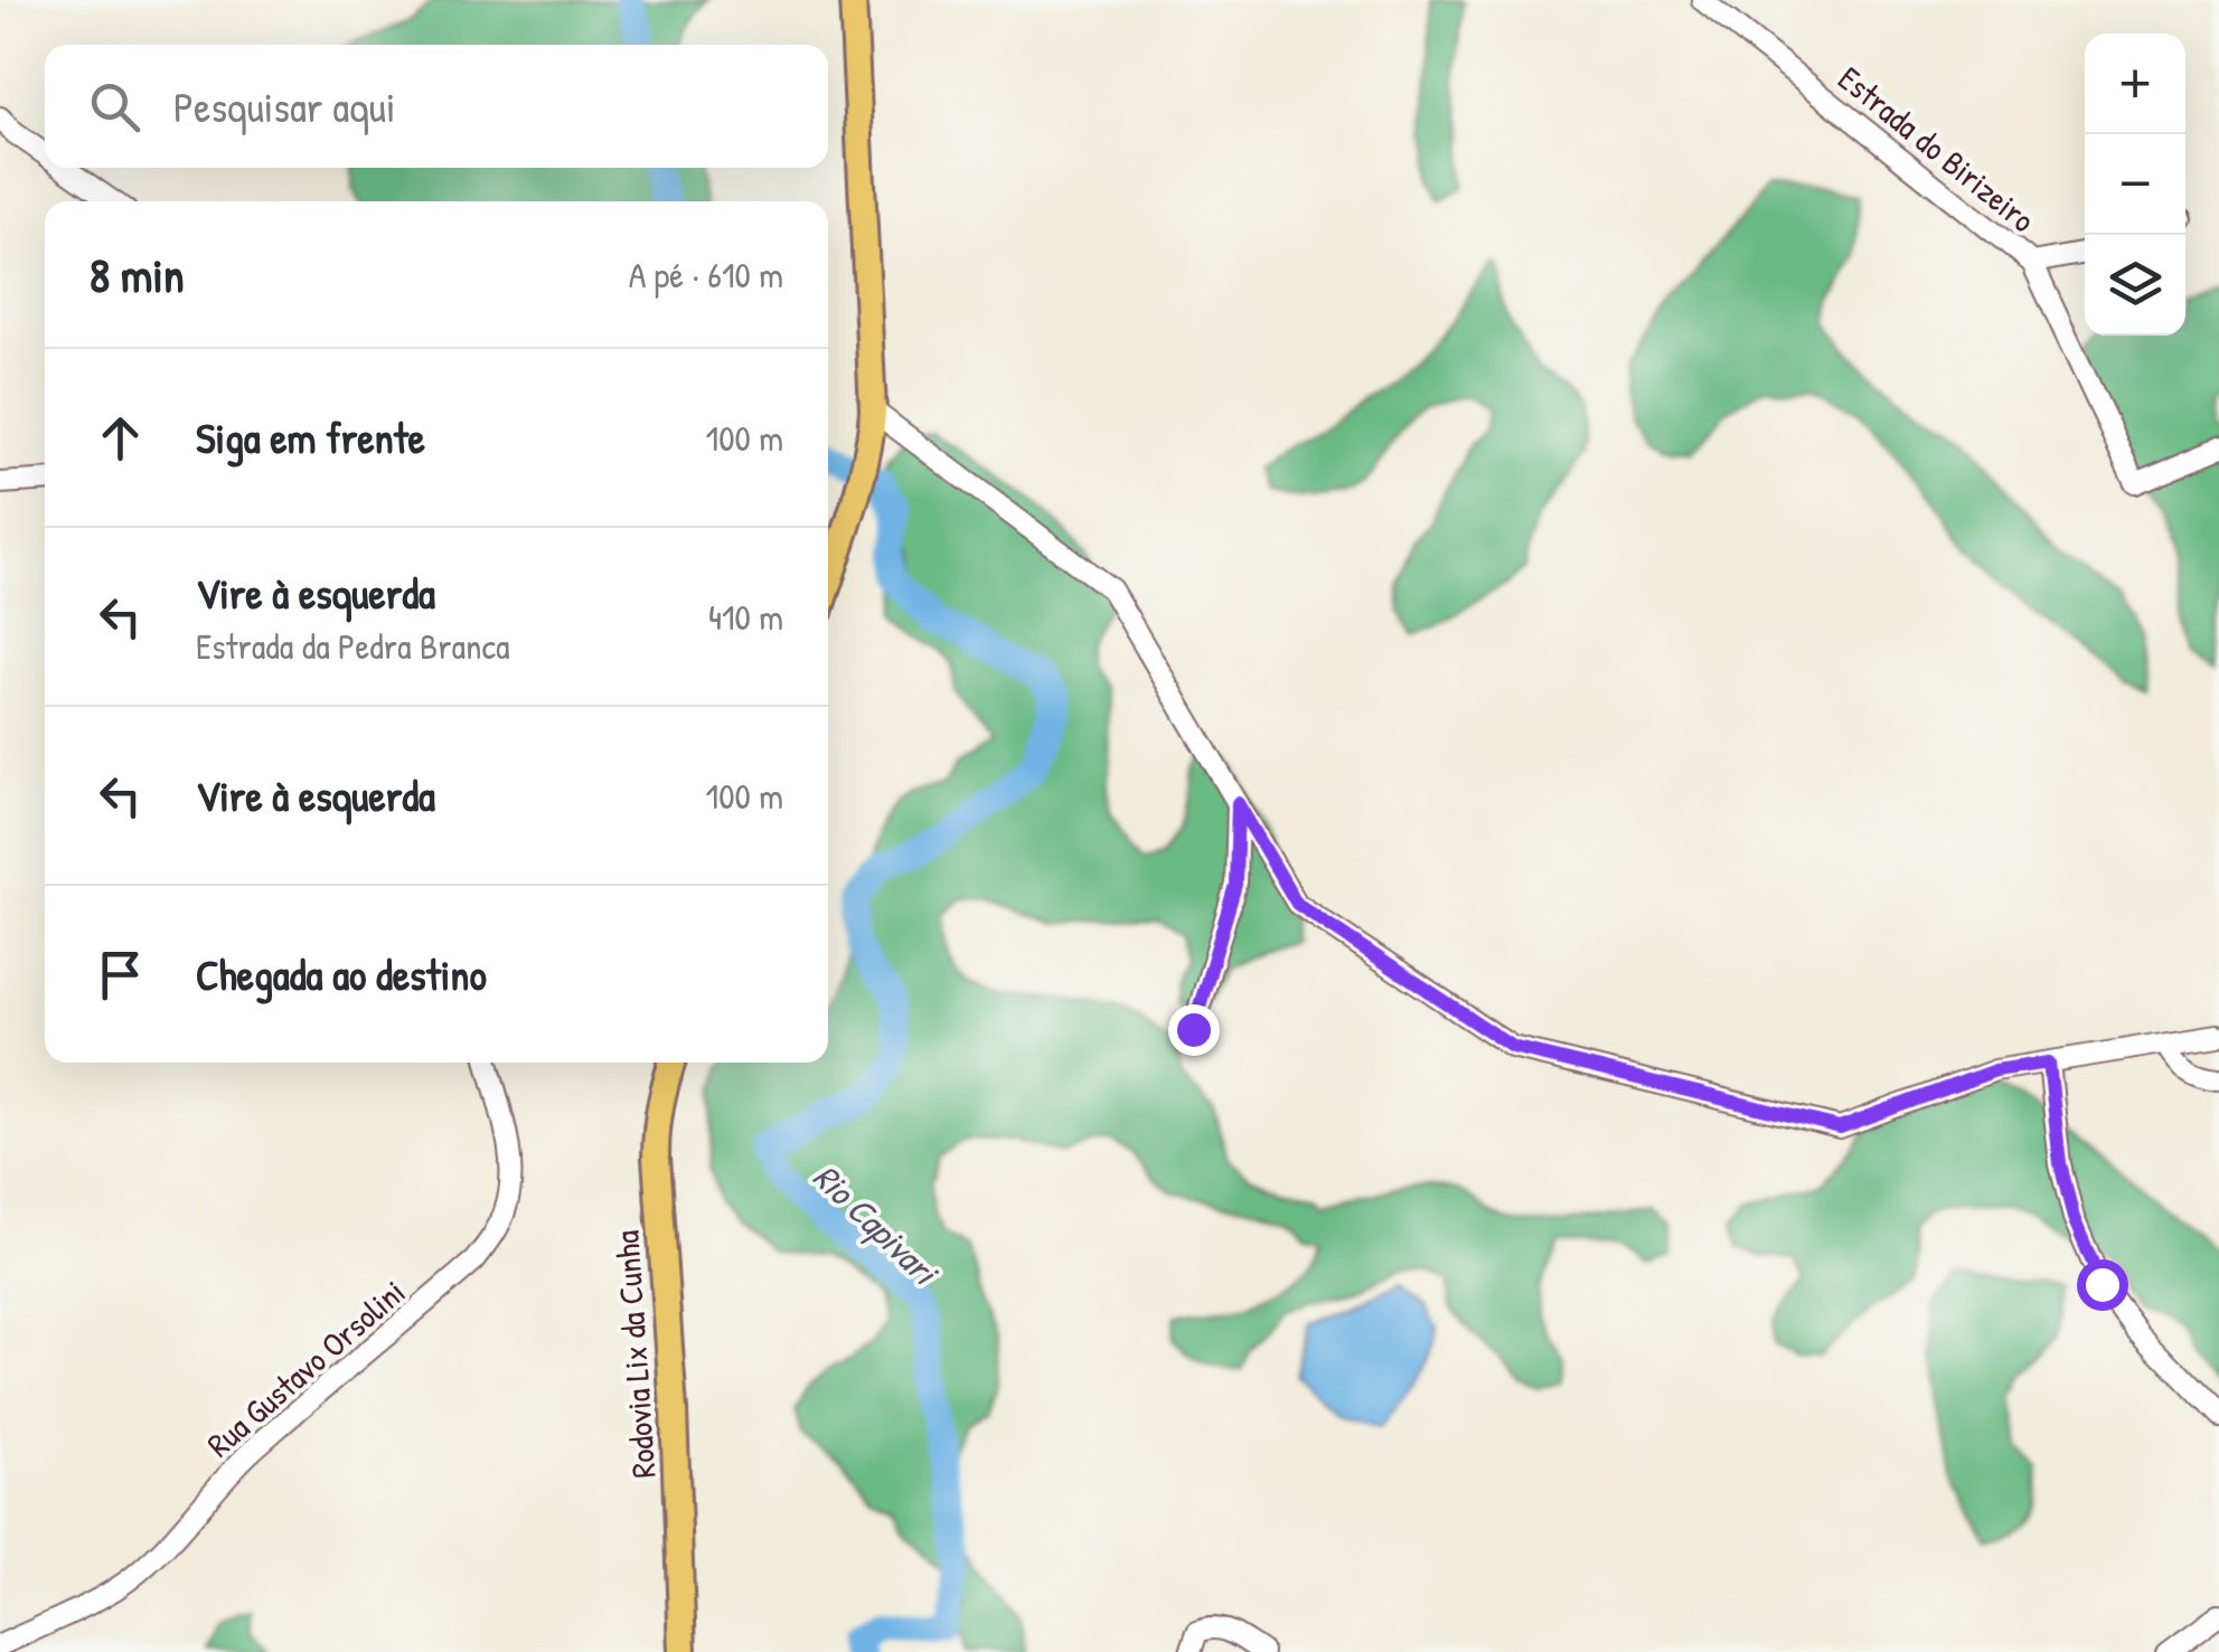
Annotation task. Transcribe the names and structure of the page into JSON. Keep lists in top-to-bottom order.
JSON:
{
  "streets": {
    "main road": ["Rodovia Lix da Cunha"],
    "street": ["Estrada do Birizeiro", "Rua Gustavo Orsolini"]
  },
  "water": ["Rio Capivari"],
  "page": {
    "map_buttons": ["+", "−"],
    "search": "Pesquisar aqui",
    "heading": ["8 min", "A pé · 610 m"],
    "list": [
      ["Siga em frente", "100 m"],
      ["Vire à esquerda", "Estrada da Pedra Branca", "410 m"],
      ["Vire à esquerda", "100 m"],
      "Chegada ao destino"
    ]
  }
}
